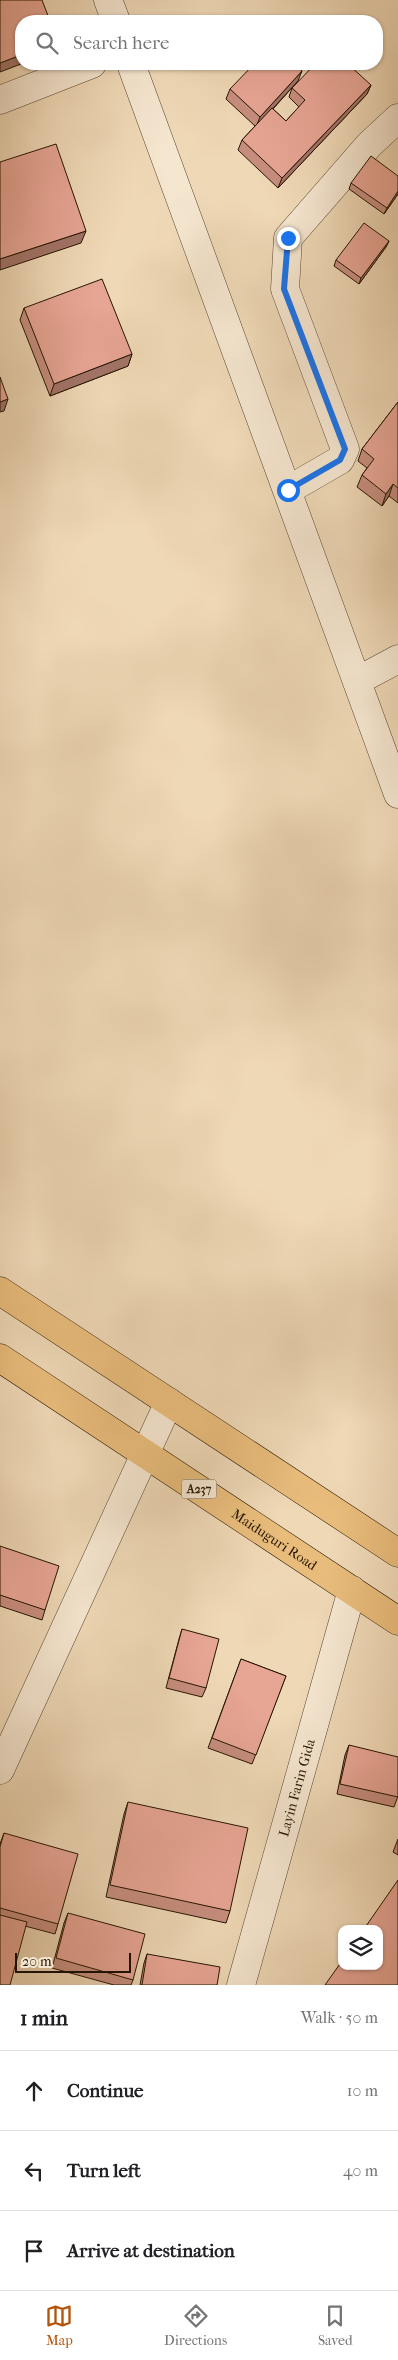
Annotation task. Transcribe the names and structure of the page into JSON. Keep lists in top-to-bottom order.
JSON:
{
  "streets": {
    "highway": ["A237", "Maiduguri Road"],
    "street": ["Layin Farin Gida"]
  },
  "crossings": [
    ["Maiduguri Road", "Layin Farin Gida"]
  ],
  "scale_bar": "20 m",
  "page": {
    "search": "Search here",
    "scale": "20 m",
    "heading": ["1 min", "Walk · 50 m"],
    "list": [
      ["Continue", "10 m"],
      ["Turn left", "40 m"],
      "Arrive at destination"
    ],
    "nav": ["Map", "Directions", "Saved"]
  }
}
